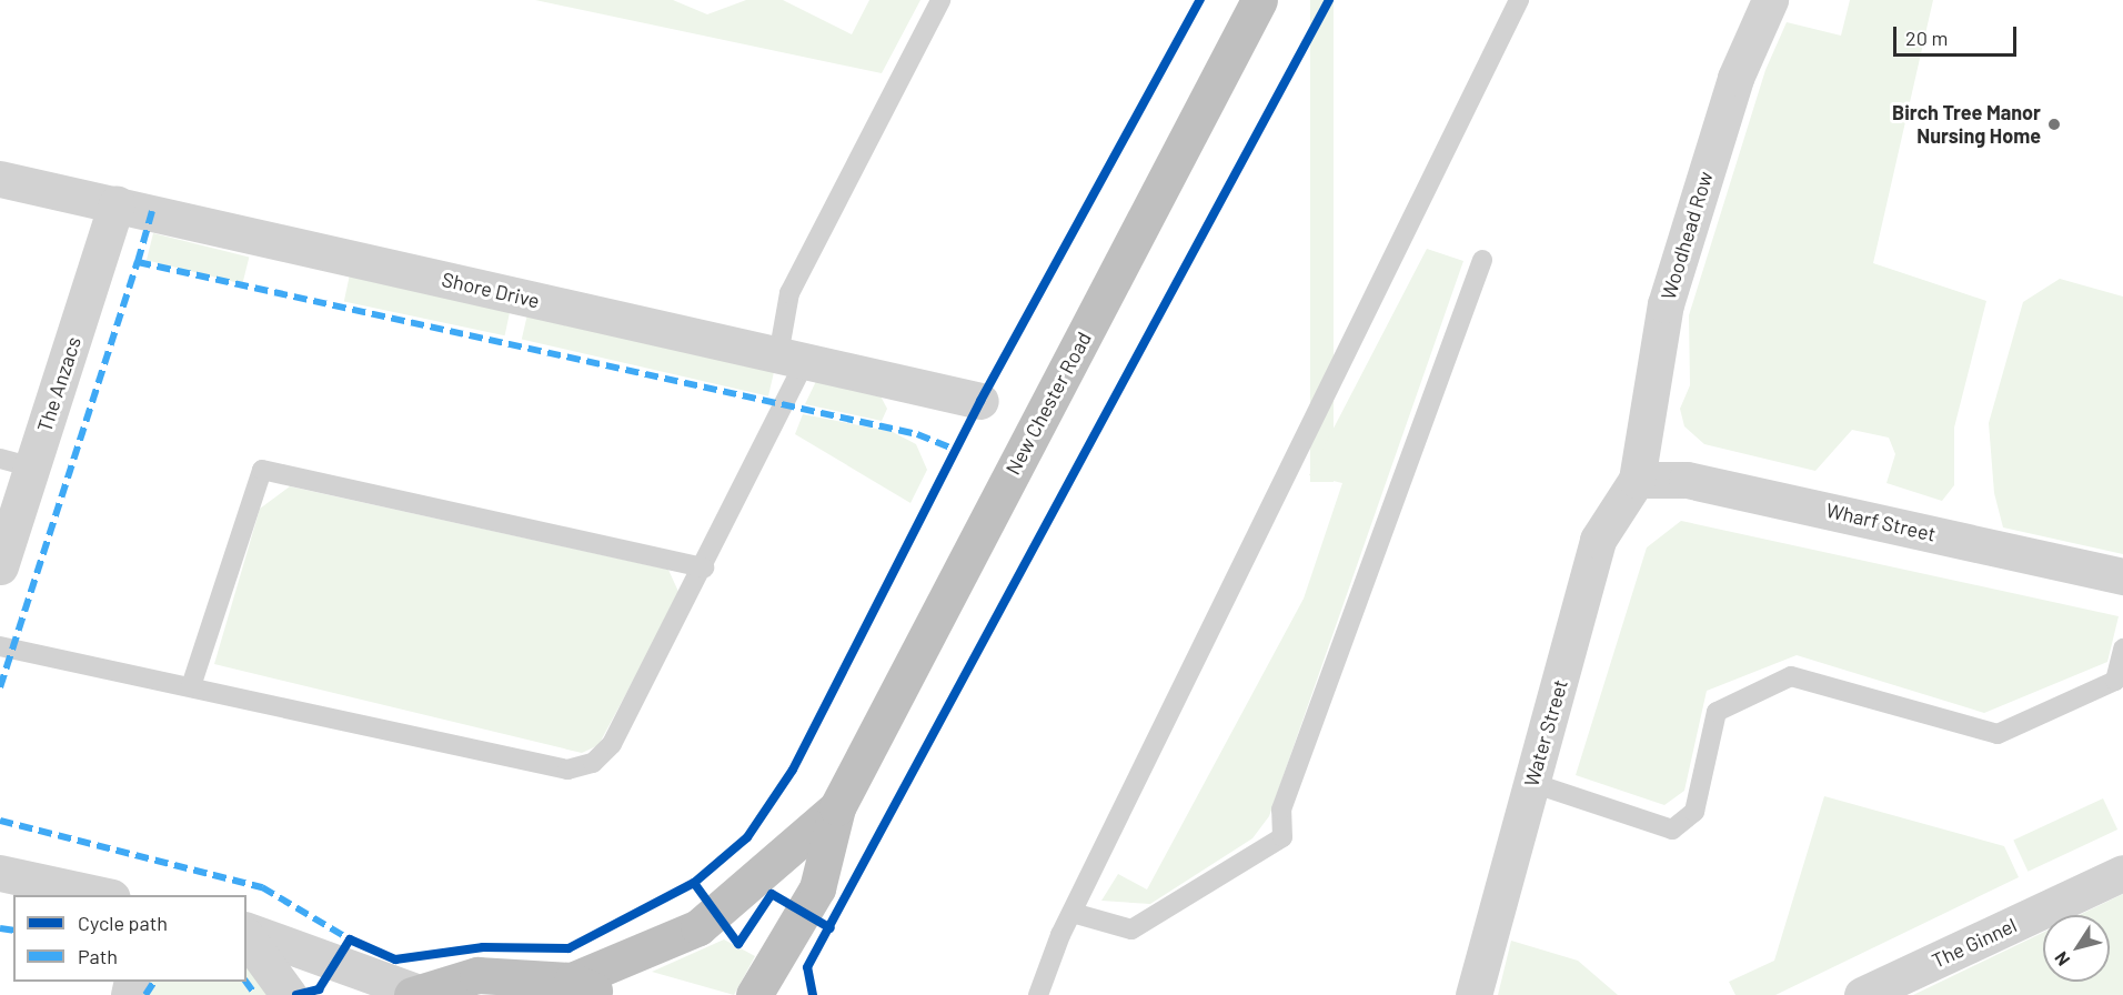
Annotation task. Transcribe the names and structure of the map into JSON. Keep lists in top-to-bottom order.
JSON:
{
  "streets": {
    "highway": ["New Chester Road"],
    "street": [
      "Woodhead Row",
      "Shore Drive",
      "The Anzacs",
      "Wharf Street",
      "Water Street",
      "The Ginnel"
    ]
  },
  "crossings": [
    ["Woodhead Row", "Wharf Street"],
    ["Woodhead Row", "Water Street"],
    ["Shore Drive", "The Anzacs"],
    ["Wharf Street", "Water Street"]
  ],
  "places": ["Birch Tree Manor Nursing Home"],
  "legend": ["Cycle path", "Path"],
  "scale_bar": "20 m",
  "north": "bottom left"
}
